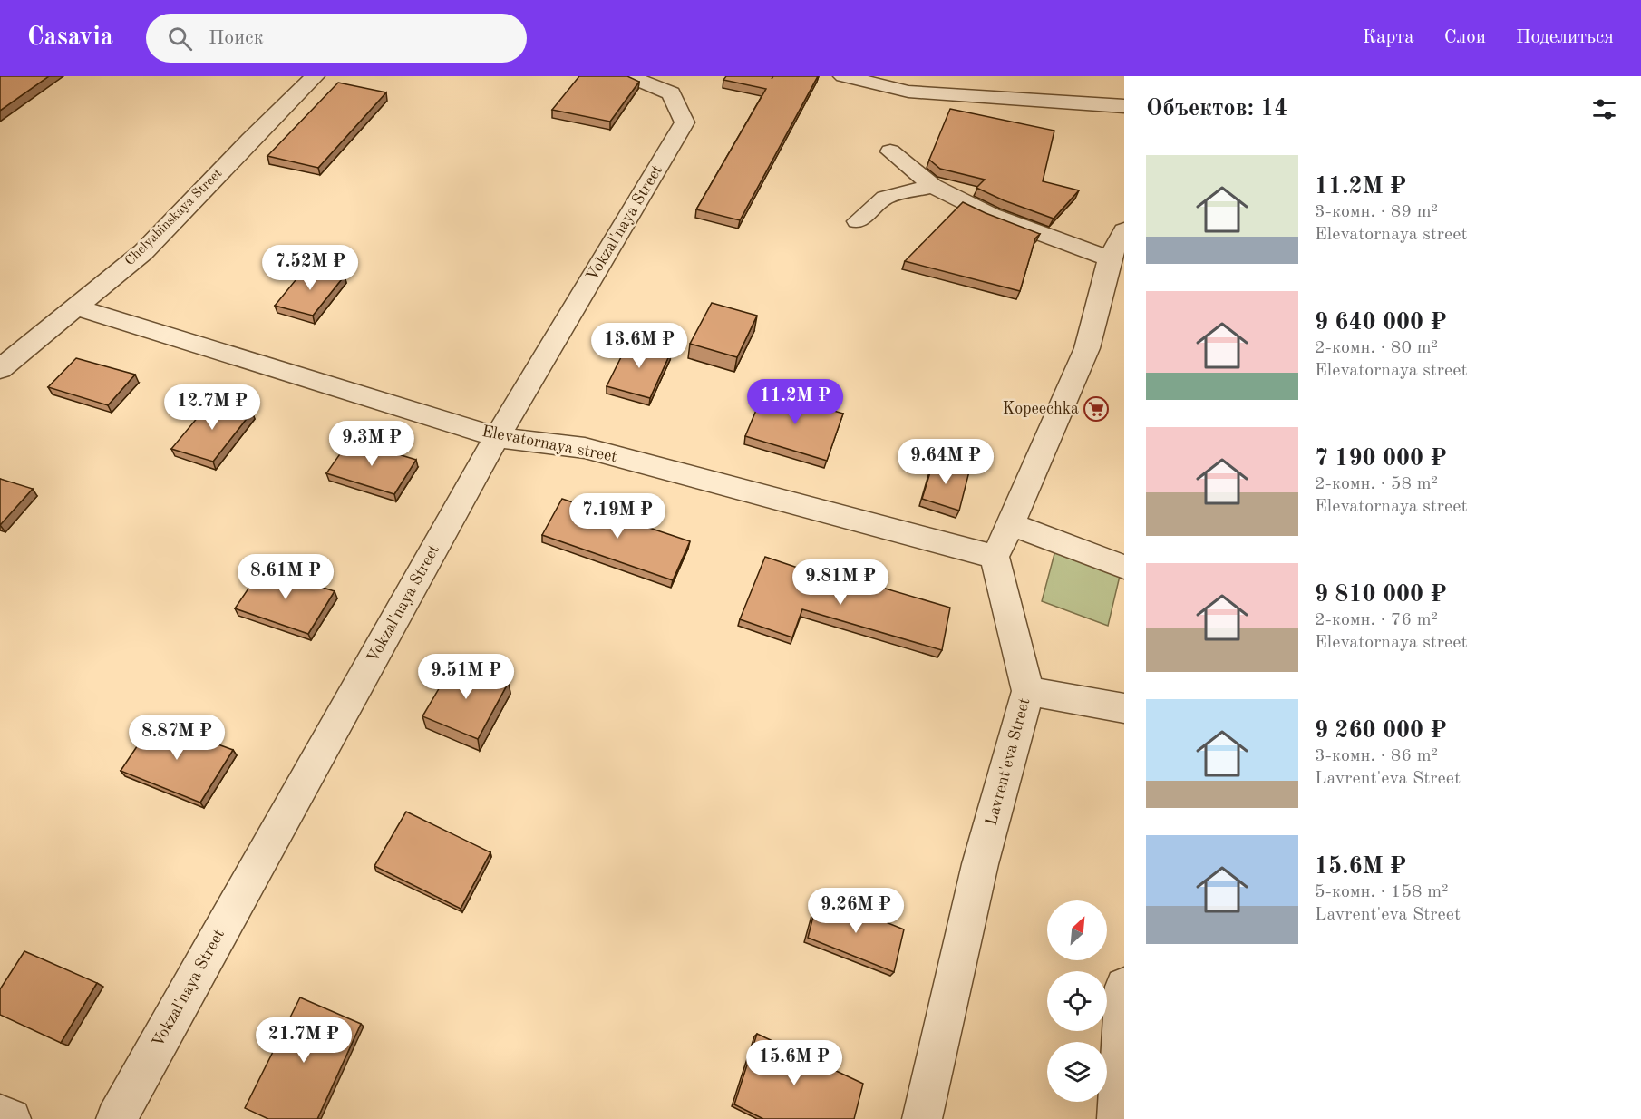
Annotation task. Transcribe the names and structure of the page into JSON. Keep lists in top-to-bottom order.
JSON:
{
  "streets": {
    "street": [
      "Chelyabinskaya Street",
      "Vokzal'naya Street",
      "Elevatornaya street",
      "Lavrent'eva Street"
    ]
  },
  "crossings": [
    ["Chelyabinskaya Street", "Elevatornaya street"],
    ["Vokzal'naya Street", "Elevatornaya street"],
    ["Elevatornaya street", "Lavrent'eva Street"]
  ],
  "places": {
    "supermarket": ["Kopeechka"]
  },
  "north": "top right",
  "page": {
    "header": "Casavia",
    "search": "Поиск",
    "nav": ["Карта", "Слои", "Поделиться"],
    "heading": "Объектов: 14",
    "list": [
      {
        "name": "11.2M ₽",
        "note": "3-комн. · 89 m² · Elevatornaya street"
      },
      {
        "name": "9 640 000 ₽",
        "note": "2-комн. · 80 m² · Elevatornaya street"
      },
      {
        "name": "7 190 000 ₽",
        "note": "2-комн. · 58 m² · Elevatornaya street"
      },
      {
        "name": "9 810 000 ₽",
        "note": "2-комн. · 76 m² · Elevatornaya street"
      },
      {
        "name": "9 260 000 ₽",
        "note": "3-комн. · 86 m² · Lavrent'eva Street"
      },
      {
        "name": "15.6M ₽",
        "note": "5-комн. · 158 m² · Lavrent'eva Street"
      }
    ],
    "price": [
      "7.52M ₽",
      "13.6M ₽",
      "11.2M ₽",
      "12.7M ₽",
      "9.3M ₽",
      "9.64M ₽",
      "7.19M ₽",
      "8.61M ₽",
      "9.81M ₽",
      "9.51M ₽",
      "8.87M ₽",
      "9.26M ₽",
      "21.7M ₽",
      "15.6M ₽"
    ]
  }
}
